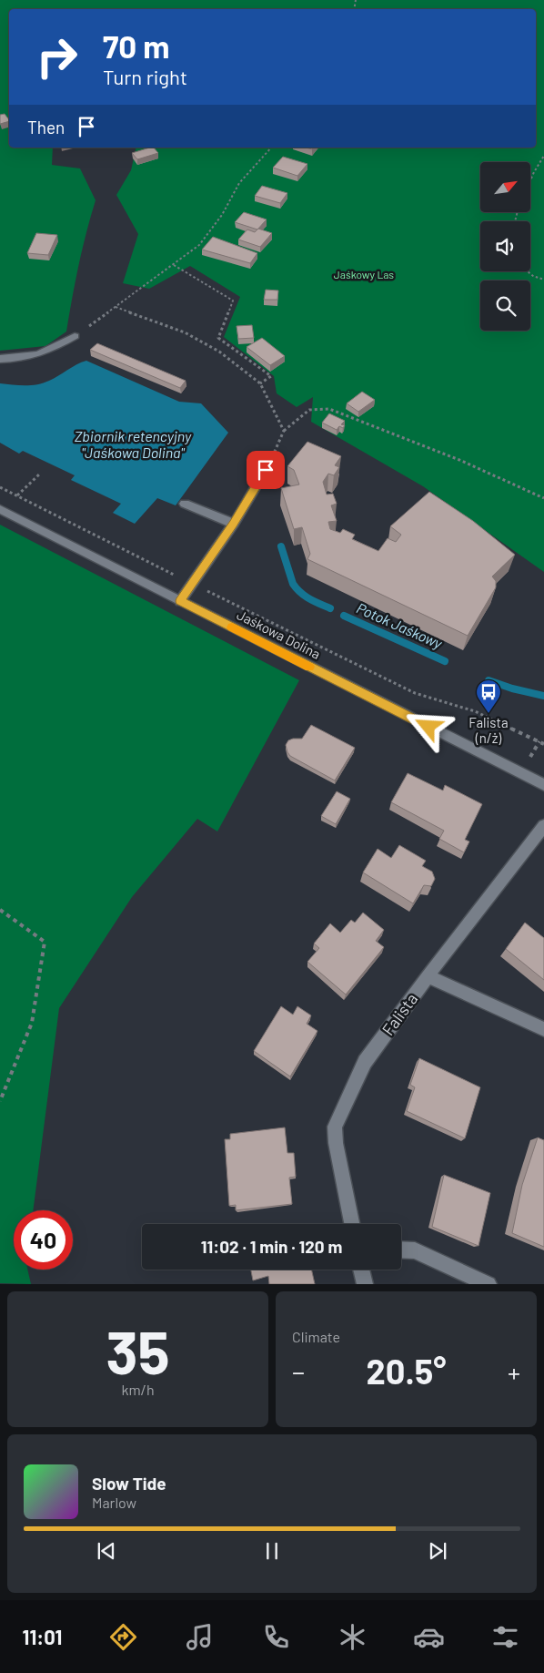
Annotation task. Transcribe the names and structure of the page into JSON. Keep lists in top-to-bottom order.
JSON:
{
  "streets": {
    "street": ["Jaśkowa Dolina", "Falista"]
  },
  "water": ["Zbiornik retencyjny \"Jaśkowa Dolina\"", "Potok Jaśkowy"],
  "parks": ["Jaśkowy Las"],
  "places": {
    "bus stop": ["Falista (n/ż)"]
  },
  "north": "top right",
  "page": {
    "turn": ["70 m", "Turn right"],
    "then": "Then",
    "limit": "40",
    "trip": "11:02 · 1 min · 120 m",
    "tile": [
      ["35", "km/h"],
      "Climate"
    ],
    "heat": ["−", "20.5°", "+"],
    "song": ["Slow Tide", "Marlow"],
    "tabs": "11:01"
  }
}
